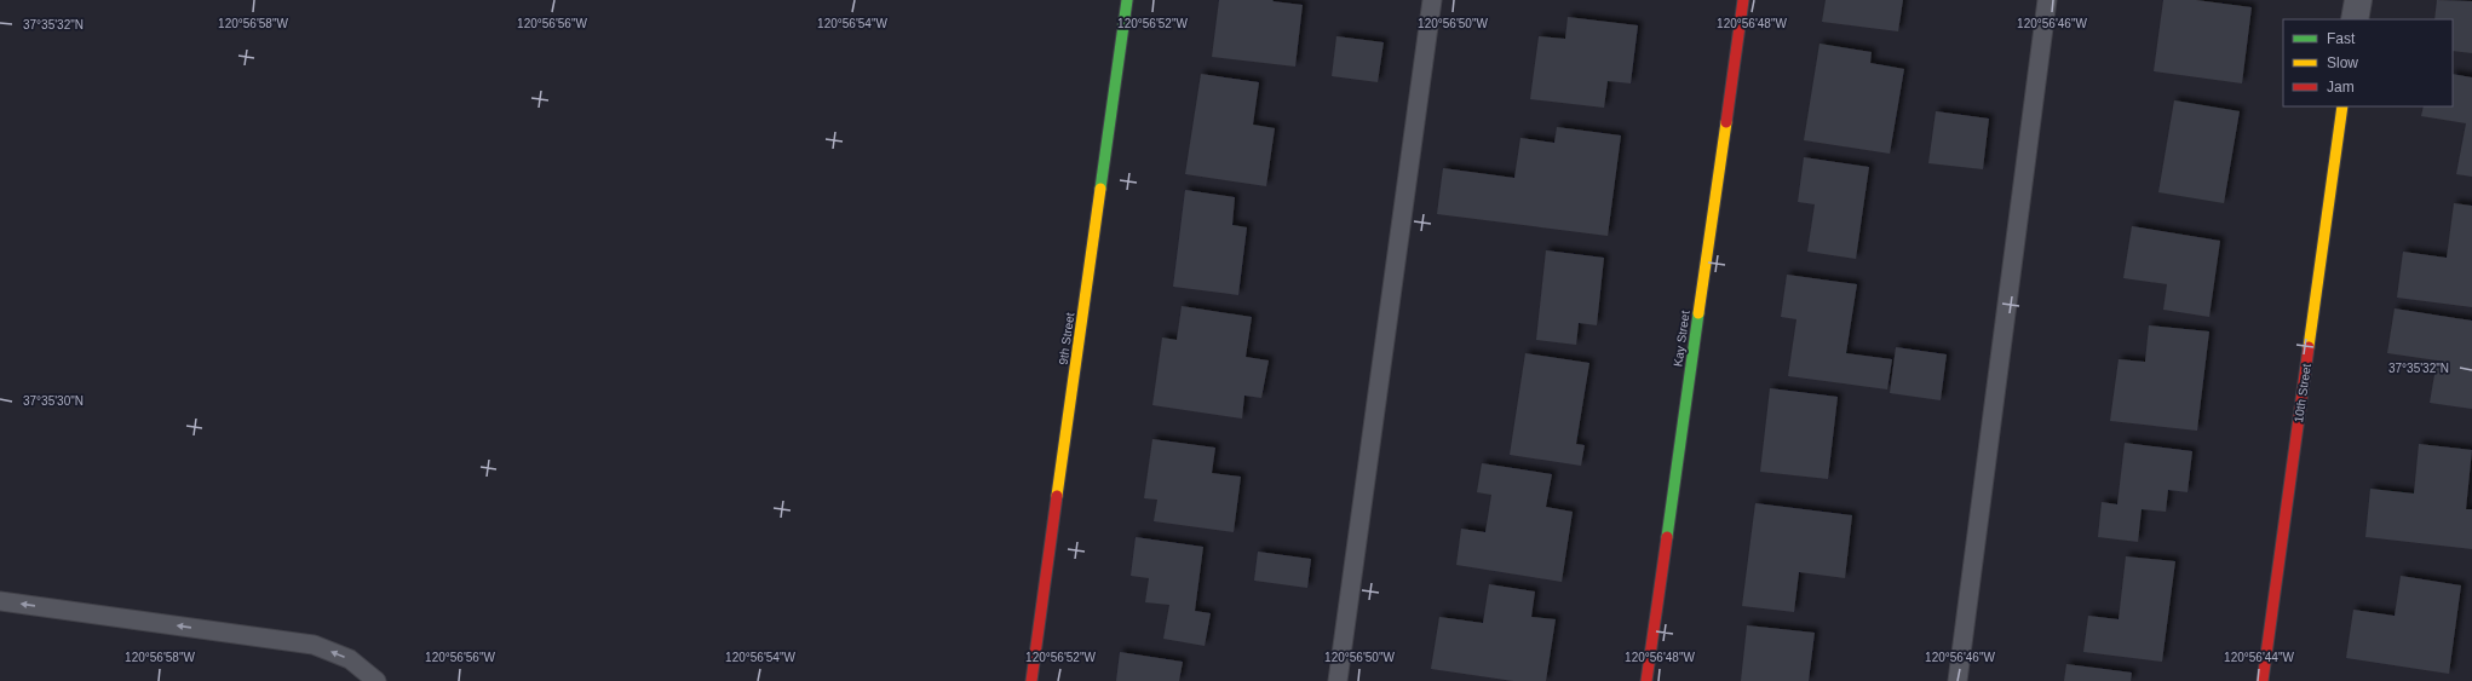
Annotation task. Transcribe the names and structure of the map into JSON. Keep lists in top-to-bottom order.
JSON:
{
  "streets": {
    "street": ["9th Street", "Kay Street", "10th Street"]
  },
  "legend": ["Fast", "Slow", "Jam"],
  "coordinates": [
    "120°56'58\"W",
    "120°56'56\"W",
    "120°56'54\"W",
    "120°56'52\"W",
    "120°56'50\"W",
    "120°56'48\"W",
    "120°56'46\"W",
    "37°35'32\"N",
    "37°35'30\"N",
    "120°56'44\"W"
  ]
}
